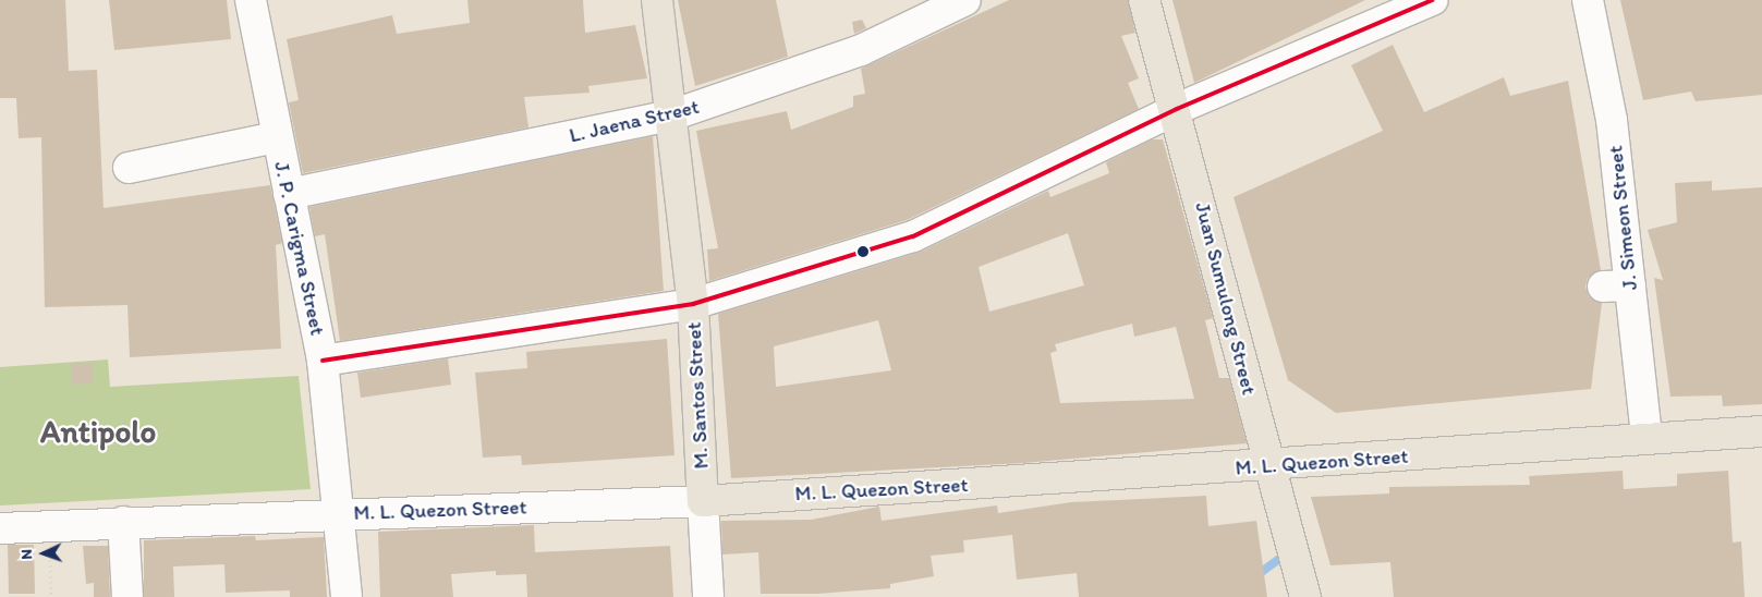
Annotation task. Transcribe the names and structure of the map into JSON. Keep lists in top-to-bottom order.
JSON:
{
  "streets": {
    "main road": ["Juan Sumulong Street", "M. Santos Street", "M. L. Quezon Street"],
    "street": ["L. Jaena Street", "J. Simeon Street", "J. P. Carigma Street"]
  },
  "crossings": [
    ["L. Jaena Street", "J. P. Carigma Street"],
    ["L. Jaena Street", "M. Santos Street"],
    ["J. Simeon Street", "M. L. Quezon Street"],
    ["J. P. Carigma Street", "M. L. Quezon Street"],
    ["Juan Sumulong Street", "M. L. Quezon Street"],
    ["M. Santos Street", "M. L. Quezon Street"]
  ],
  "districts": ["Antipolo"],
  "north": "left"
}
